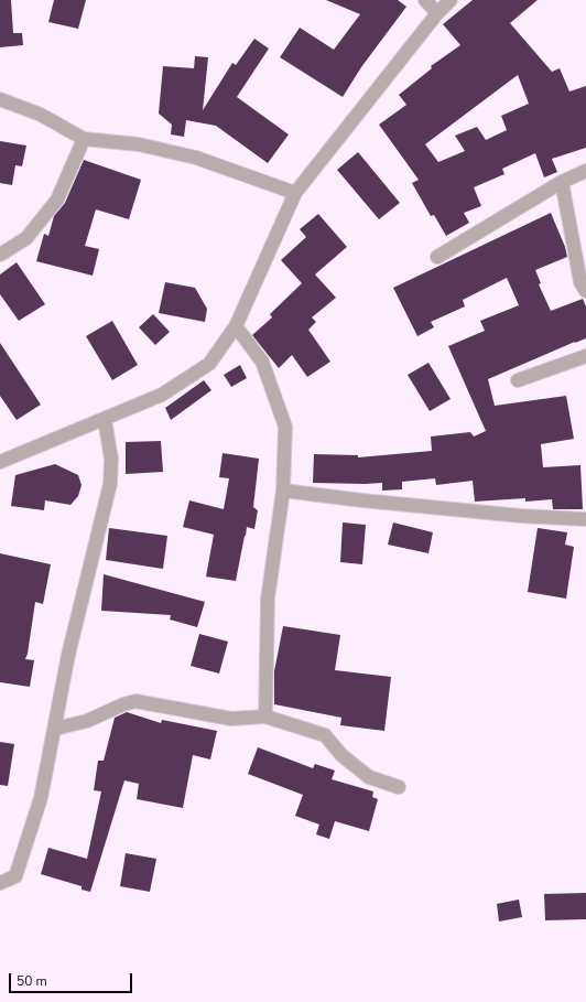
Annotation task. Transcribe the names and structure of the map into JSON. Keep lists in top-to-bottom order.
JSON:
{
  "scale_bar": "50 m"
}
